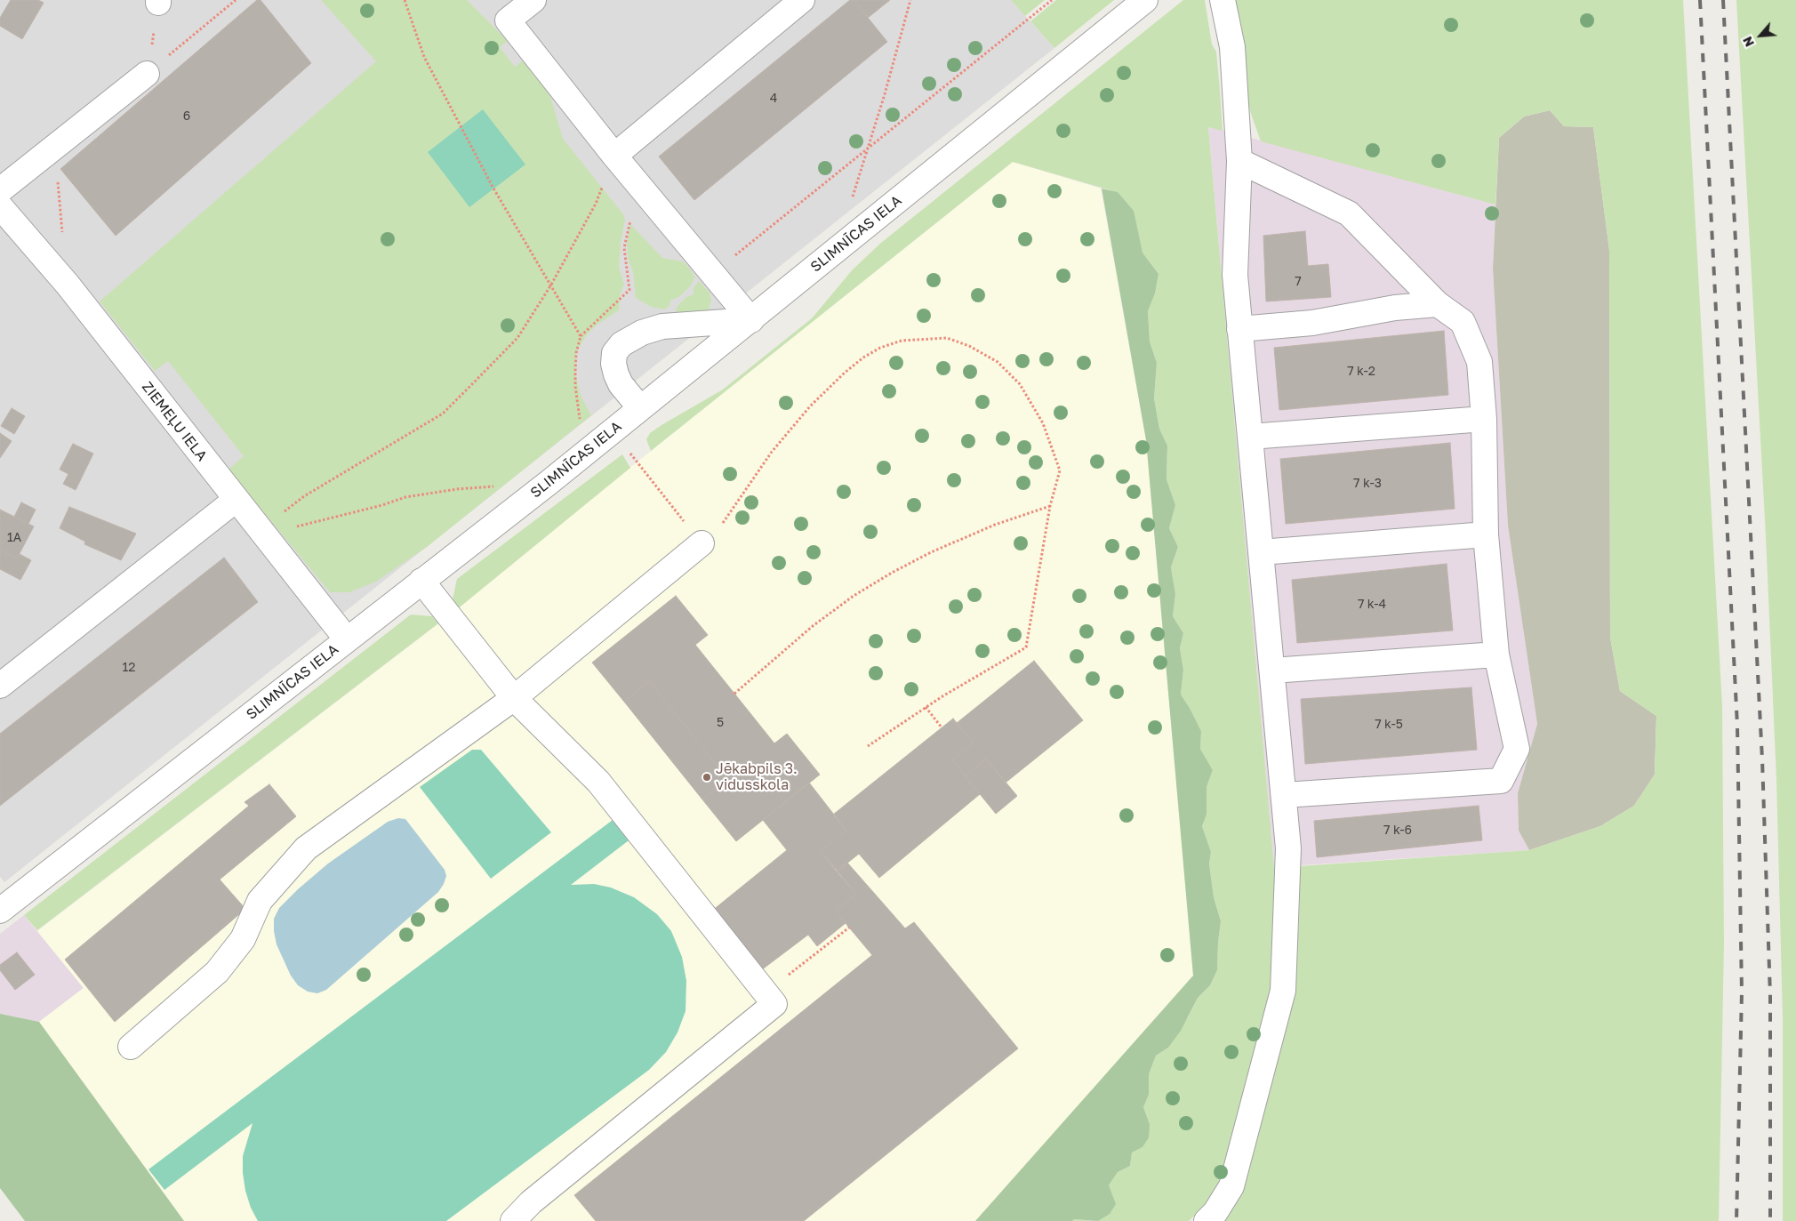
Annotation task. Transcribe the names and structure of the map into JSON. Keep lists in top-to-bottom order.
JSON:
{
  "streets": {
    "street": ["SLIMNĪCAS IELA", "ZIEMEĻU IELA"]
  },
  "crossings": [
    ["SLIMNĪCAS IELA", "ZIEMEĻU IELA"]
  ],
  "places": ["Jēkabpils 3. vidusskola"],
  "house_numbers": [
    "4",
    "6",
    "7",
    "7 k-2",
    "7 k-3",
    "1A",
    "7 k-4",
    "12",
    "5",
    "7 k-5",
    "7 k-6"
  ],
  "north": "bottom left"
}
